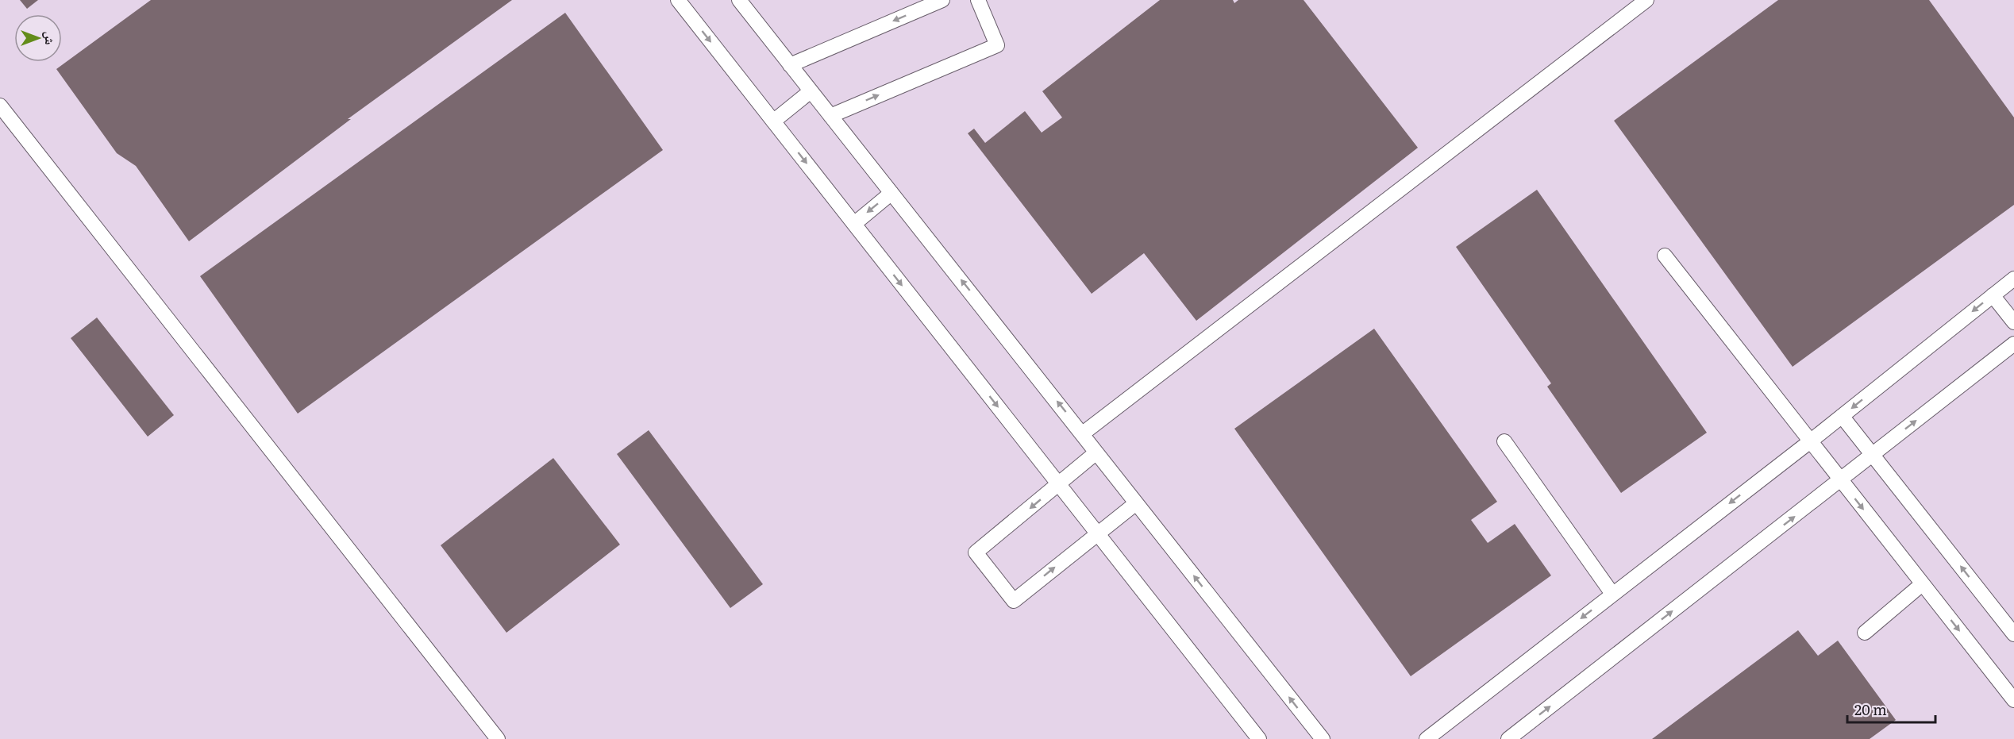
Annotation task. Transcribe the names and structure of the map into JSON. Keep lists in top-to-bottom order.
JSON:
{
  "scale_bar": "20 m",
  "north": "right"
}
